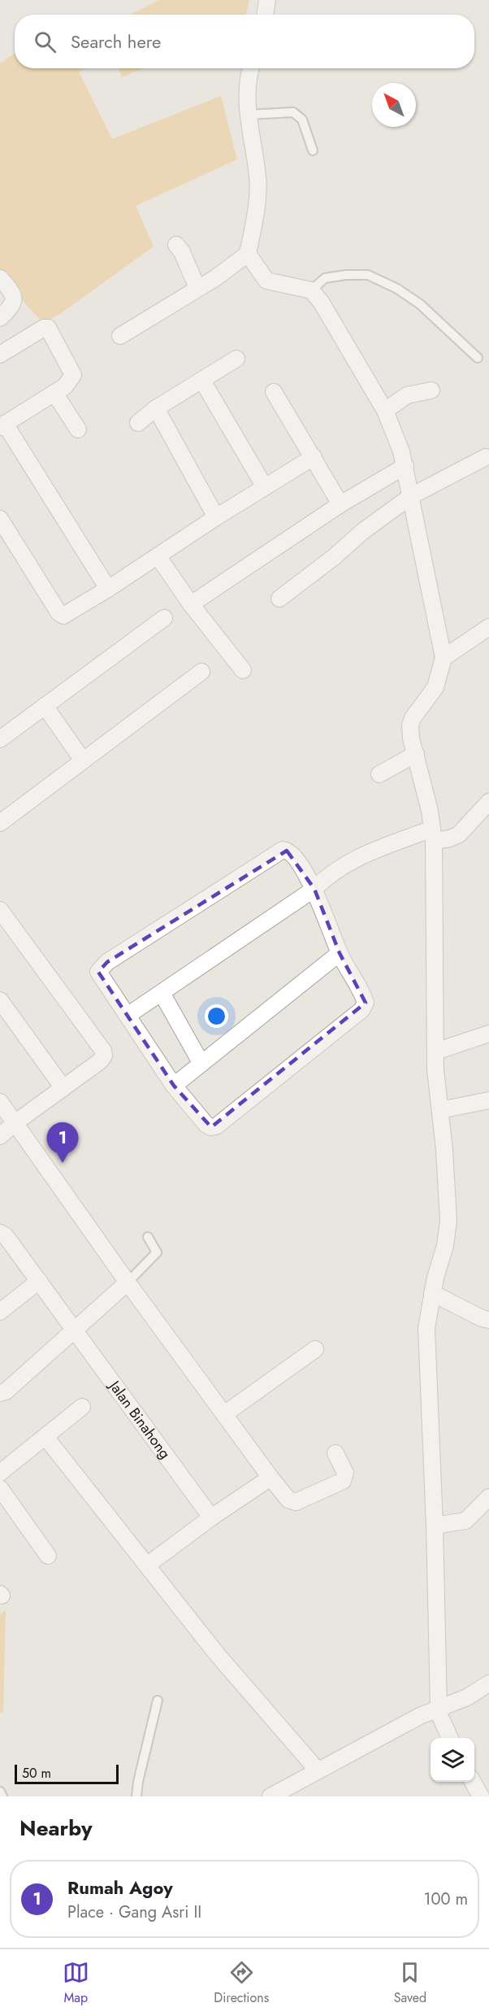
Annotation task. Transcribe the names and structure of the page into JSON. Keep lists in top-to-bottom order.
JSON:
{
  "streets": {
    "street": ["Jalan Binahong"]
  },
  "scale_bar": "50 m",
  "north": "top left",
  "page": {
    "search": "Search here",
    "pins": "1",
    "scale": "50 m",
    "heading": "Nearby",
    "list": [
      {
        "mark": "1",
        "name": "Rumah Agoy",
        "note": "Place · Gang Asri II",
        "value": "100 m"
      }
    ],
    "nav": ["Map", "Directions", "Saved"]
  }
}
